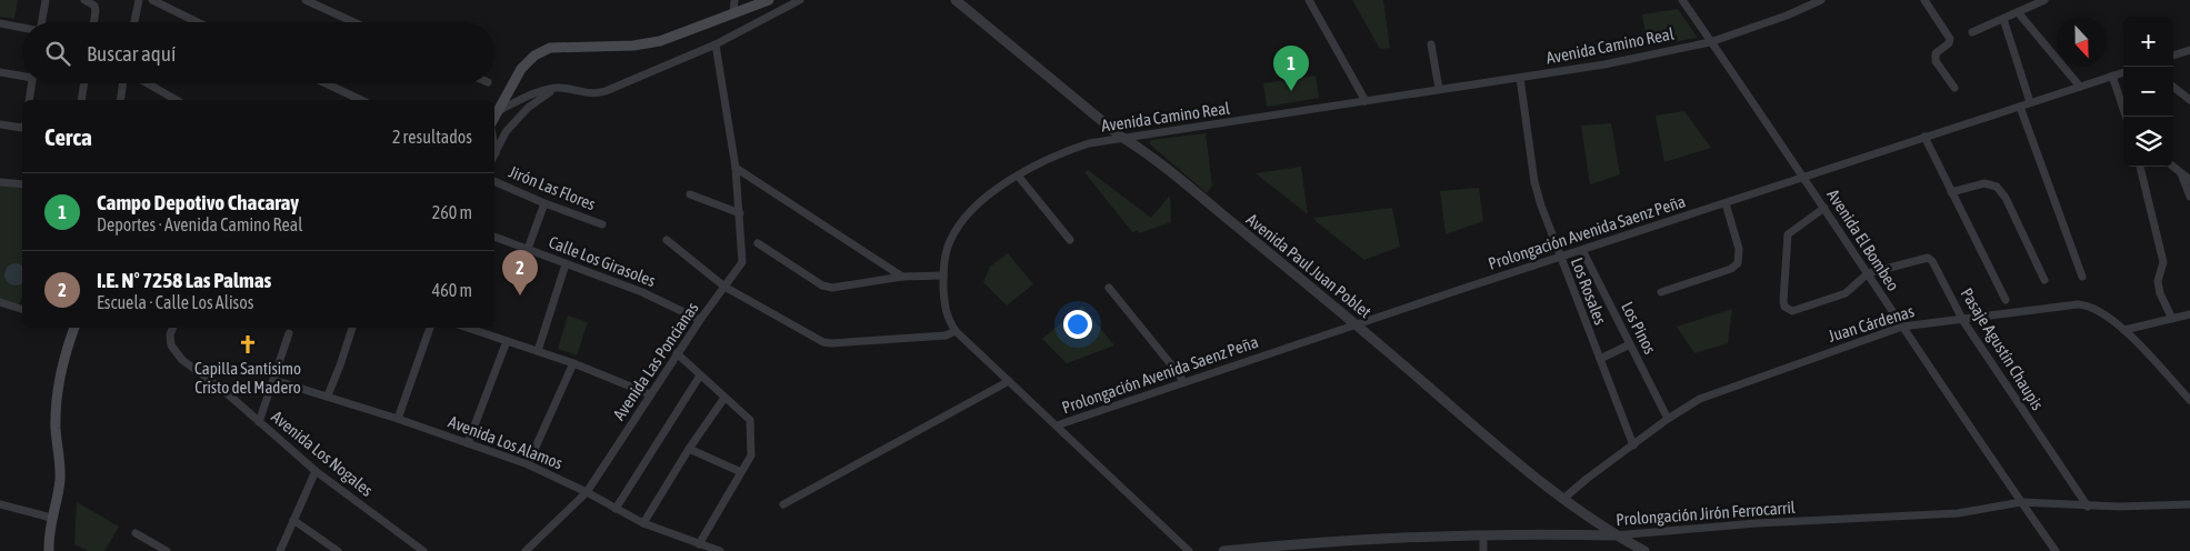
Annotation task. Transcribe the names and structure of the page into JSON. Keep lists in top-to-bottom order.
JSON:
{
  "streets": {
    "street": [
      "Avenida Camino Real",
      "Jirón Las Flores",
      "Prolongación Avenida Saenz Peña",
      "Avenida El Bombeo",
      "Calle Los Girasoles",
      "Avenida Paul Juan Poblet",
      "Los Rosales",
      "Juan Cárdenas",
      "Los Pinos",
      "Pasaje Agustín Chaupis",
      "Avenida Las Poncianas",
      "Avenida Los Alamos",
      "Avenida Los Nogales",
      "Prolongación Jirón Ferrocarril"
    ]
  },
  "crossings": [
    ["Avenida Camino Real", "Prolongación Avenida Saenz Peña"],
    ["Avenida Camino Real", "Avenida El Bombeo"],
    ["Avenida Camino Real", "Avenida Paul Juan Poblet"],
    ["Avenida Camino Real", "Los Rosales"],
    ["Prolongación Avenida Saenz Peña", "Avenida El Bombeo"],
    ["Prolongación Avenida Saenz Peña", "Avenida Paul Juan Poblet"],
    ["Prolongación Avenida Saenz Peña", "Los Rosales"],
    ["Prolongación Avenida Saenz Peña", "Los Pinos"],
    ["Avenida El Bombeo", "Juan Cárdenas"],
    ["Avenida El Bombeo", "Pasaje Agustín Chaupis"],
    ["Avenida El Bombeo", "Prolongación Jirón Ferrocarril"],
    ["Calle Los Girasoles", "Avenida Las Poncianas"],
    ["Avenida Paul Juan Poblet", "Juan Cárdenas"],
    ["Avenida Paul Juan Poblet", "Prolongación Jirón Ferrocarril"],
    ["Los Rosales", "Juan Cárdenas"],
    ["Juan Cárdenas", "Los Pinos"],
    ["Juan Cárdenas", "Pasaje Agustín Chaupis"],
    ["Pasaje Agustín Chaupis", "Prolongación Jirón Ferrocarril"],
    ["Avenida Las Poncianas", "Avenida Los Alamos"]
  ],
  "places": {
    "church": ["Capilla Santísimo Cristo del Madero"]
  },
  "north": "bottom",
  "page": {
    "map_buttons": ["+", "−"],
    "search": "Buscar aquí",
    "pins": ["1", "2"],
    "heading": ["Cerca", "2 resultados"],
    "list": [
      {
        "mark": "1",
        "name": "Campo Depotivo Chacaray",
        "note": "Deportes · Avenida Camino Real",
        "value": "260 m"
      },
      {
        "mark": "2",
        "name": "I.E. N° 7258 Las Palmas",
        "note": "Escuela · Calle Los Alisos",
        "value": "460 m"
      }
    ]
  }
}
